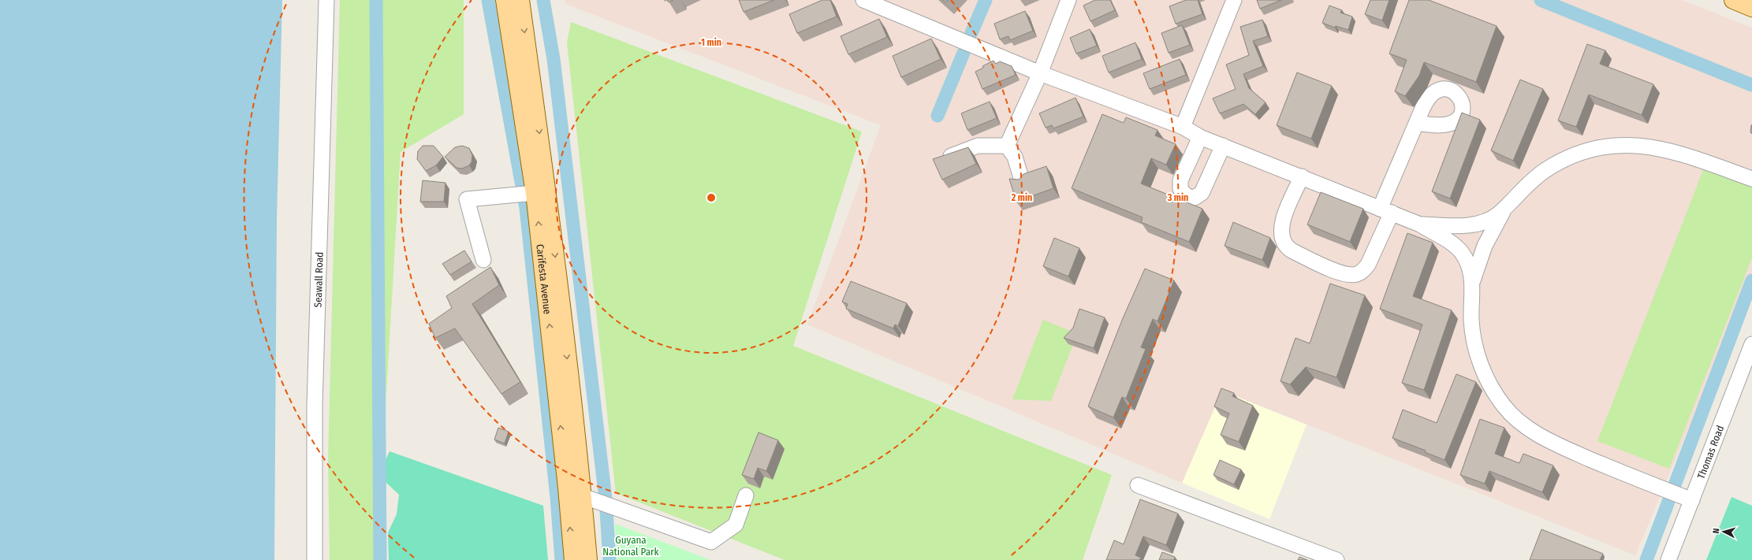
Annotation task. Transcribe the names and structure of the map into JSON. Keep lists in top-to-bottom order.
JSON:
{
  "streets": {
    "main road": ["Carifesta Avenue"],
    "street": ["Seawall Road", "Thomas Road"]
  },
  "parks": ["Guyana National Park"],
  "north": "left",
  "rings": ["1 min", "2 min", "3 min"]
}
